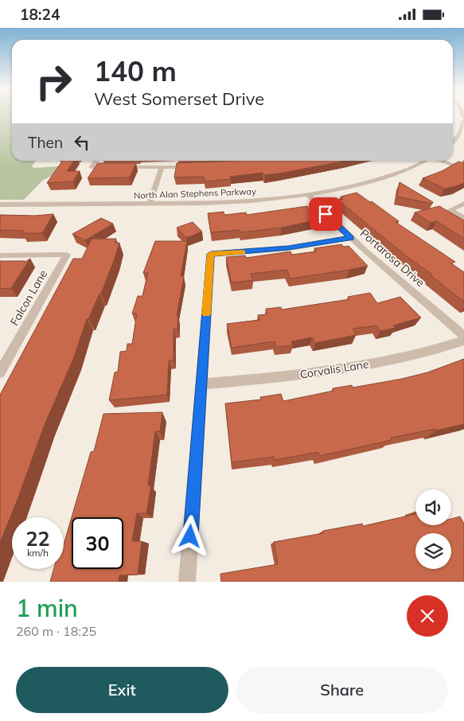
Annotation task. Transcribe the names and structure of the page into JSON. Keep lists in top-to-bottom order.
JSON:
{
  "streets": {
    "street": [
      "North Alan Stephens Parkway",
      "Portarosa Drive",
      "Falcon Lane",
      "Corvalis Lane"
    ]
  },
  "crossings": [
    ["North Alan Stephens Parkway", "Portarosa Drive"]
  ],
  "page": {
    "status": "18:24",
    "turn": ["140 m", "West Somerset Drive"],
    "then": "Then",
    "speed": "22 km/h",
    "limit": "30",
    "heading": ["1 min", "260 m · 18:25"],
    "buttons": ["Exit", "Share"]
  }
}
